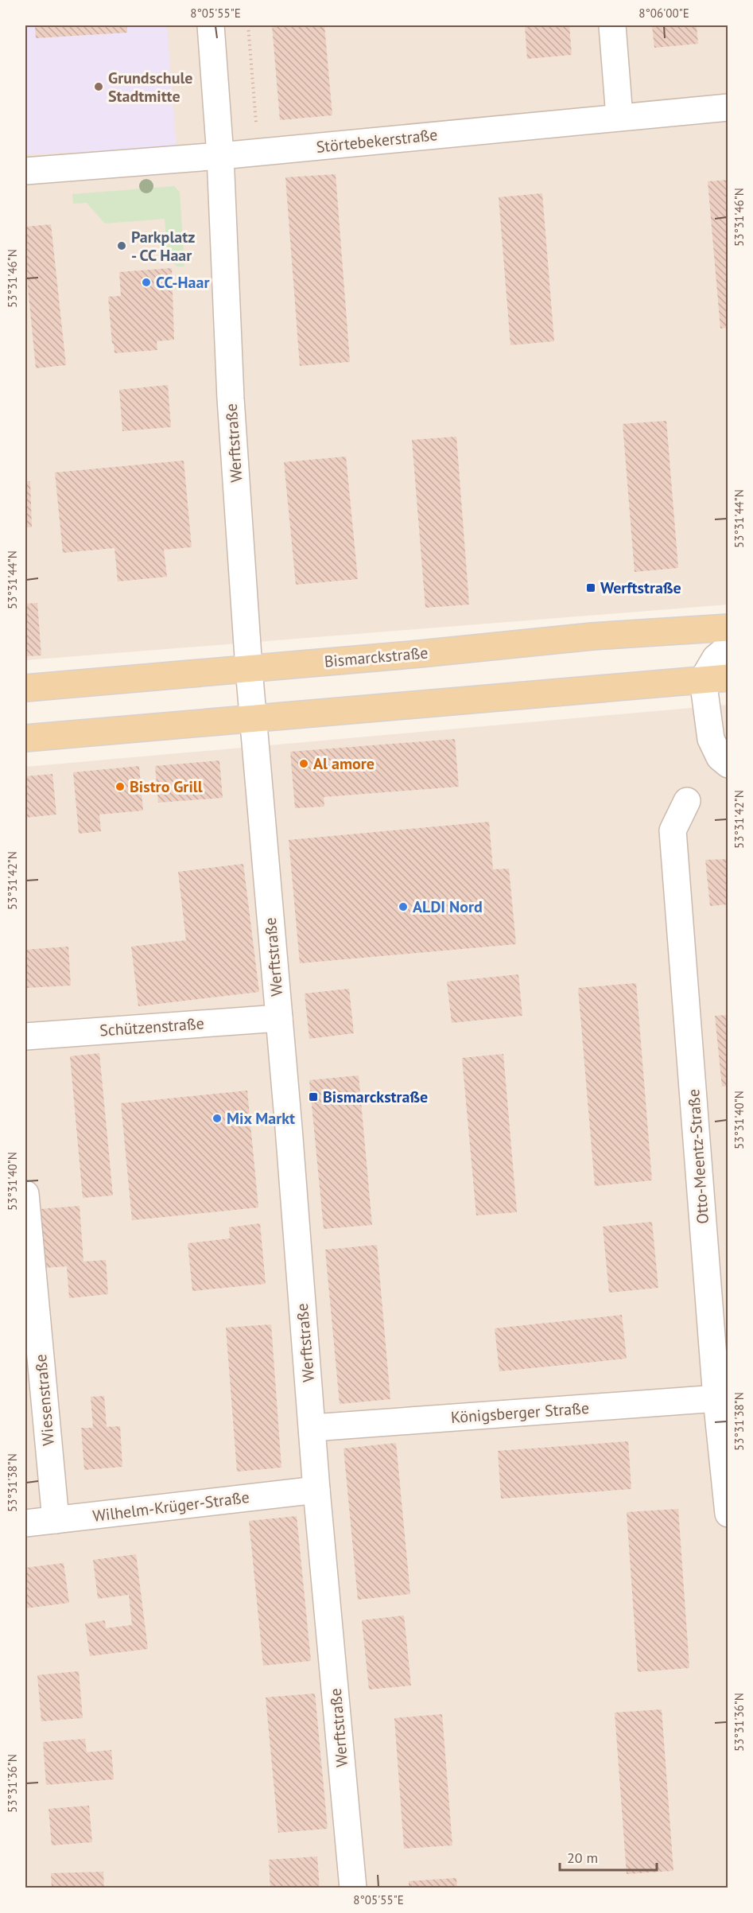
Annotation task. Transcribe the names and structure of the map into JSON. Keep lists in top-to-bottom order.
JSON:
{
  "streets": {
    "main road": ["Bismarckstraße"],
    "street": [
      "Störtebekerstraße",
      "Werftstraße",
      "Schützenstraße",
      "Otto-Meentz-Straße",
      "Wiesenstraße",
      "Königsberger Straße",
      "Wilhelm-Krüger-Straße"
    ]
  },
  "crossings": [
    ["Störtebekerstraße", "Werftstraße"],
    ["Werftstraße", "Bismarckstraße"],
    ["Werftstraße", "Schützenstraße"],
    ["Werftstraße", "Königsberger Straße"],
    ["Werftstraße", "Wilhelm-Krüger-Straße"],
    ["Otto-Meentz-Straße", "Königsberger Straße"],
    ["Wiesenstraße", "Wilhelm-Krüger-Straße"]
  ],
  "places": {
    "other": [
      "Grundschule Stadtmitte",
      "Parkplatz - CC Haar",
      "CC-Haar",
      "Al amore",
      "Bistro Grill",
      "ALDI Nord",
      "Mix Markt"
    ],
    "transit": ["Werftstraße", "Bismarckstraße"]
  },
  "scale_bar": "20 m",
  "coordinates": [
    "8°05'55\"E",
    "8°06'00\"E",
    "53°31'46\"N",
    "53°31'44\"N",
    "53°31'42\"N",
    "53°31'40\"N",
    "53°31'38\"N",
    "53°31'36\"N"
  ]
}
